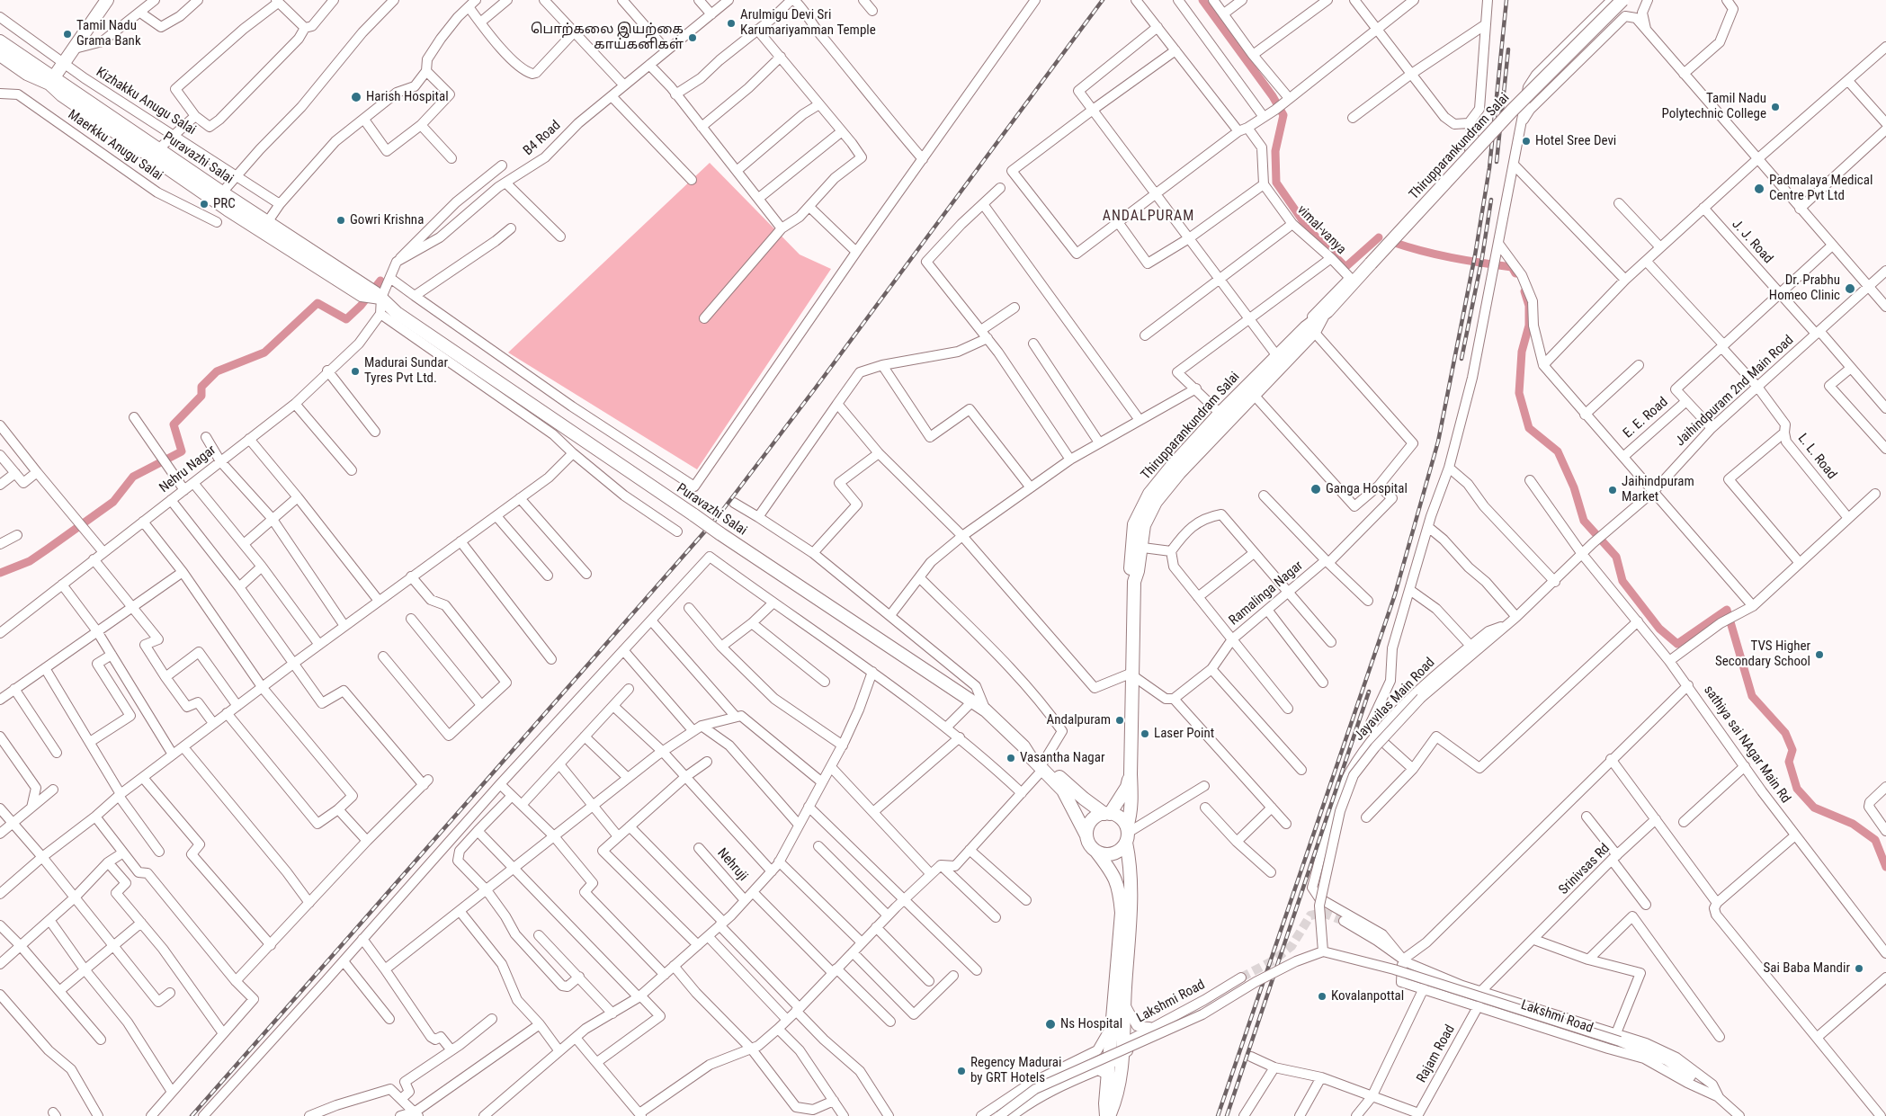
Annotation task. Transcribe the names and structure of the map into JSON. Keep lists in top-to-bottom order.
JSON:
{
  "streets": {
    "main road": ["Thirupparankundram Salai", "Puravazhi Salai"],
    "street": [
      "Kizhakku Anugu Salai",
      "B4 Road",
      "Maerkku Anugu Salai",
      "vimal-vanya",
      "J. J. Road",
      "Jaihindpuram 2nd Main Road",
      "E. E. Road",
      "L. L. Road",
      "Nehru Nagar",
      "Ramalinga Nagar",
      "Jayavilas Main Road",
      "sathiya sai NAgar Main Rd",
      "Nehruji",
      "Srinivsas Rd",
      "Lakshmi Road",
      "Rajam Road"
    ]
  },
  "crossings": [
    ["Thirupparankundram Salai", "Puravazhi Salai"],
    ["Thirupparankundram Salai", "Lakshmi Road"],
    ["J. J. Road", "Jaihindpuram 2nd Main Road"],
    ["Jaihindpuram 2nd Main Road", "L. L. Road"],
    ["Jaihindpuram 2nd Main Road", "Jayavilas Main Road"],
    ["Jayavilas Main Road", "sathiya sai NAgar Main Rd"],
    ["Jayavilas Main Road", "Lakshmi Road"],
    ["Srinivsas Rd", "Lakshmi Road"],
    ["Lakshmi Road", "Rajam Road"]
  ],
  "districts": ["ANDALPURAM"],
  "places": [
    "Arulmigu Devi Sri Karumariyamman Temple",
    "Tamil Nadu Grama Bank",
    "பொற்கலை இயற்கை காய்கனிகள்",
    "Harish Hospital",
    "Tamil Nadu Polytechnic College",
    "Hotel Sree Devi",
    "Padmalaya Medical Centre Pvt Ltd",
    "PRC",
    "Gowri Krishna",
    "Dr. Prabhu Homeo Clinic",
    "Madurai Sundar Tyres Pvt Ltd.",
    "Ganga Hospital",
    "Jaihindpuram Market",
    "TVS Higher Secondary School",
    "Andalpuram",
    "Laser Point",
    "Vasantha Nagar",
    "Sai Baba Mandir",
    "Kovalanpottal",
    "Ns Hospital",
    "Regency Madurai by GRT Hotels"
  ]
}
